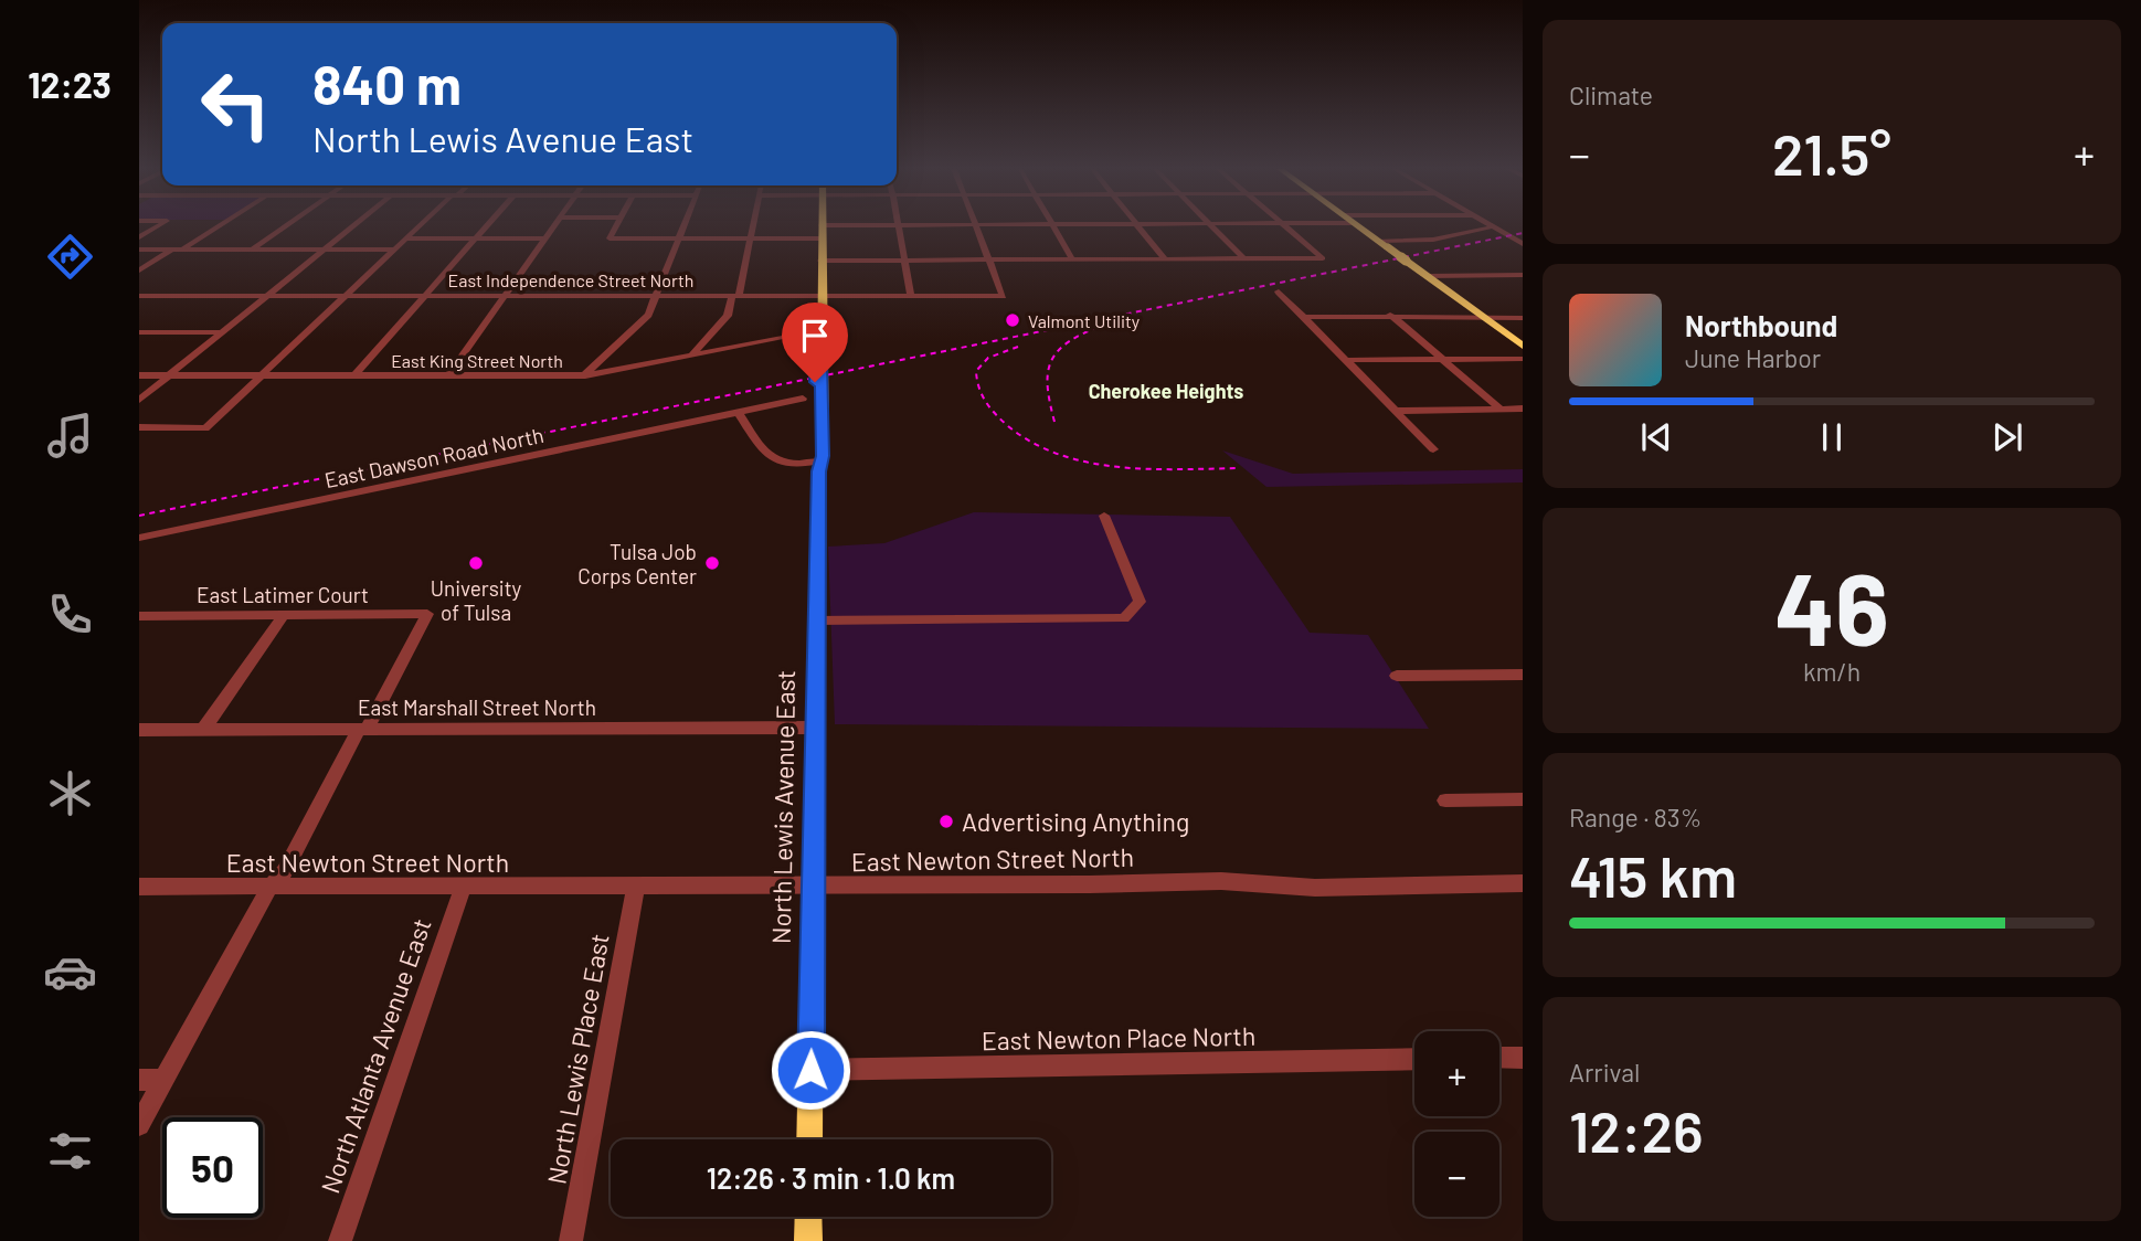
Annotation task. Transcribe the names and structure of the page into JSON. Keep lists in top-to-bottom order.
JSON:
{
  "streets": {
    "main road": ["North Lewis Avenue East"],
    "street": [
      "East Independence Street North",
      "East King Street North",
      "East Dawson Road North",
      "East Latimer Court",
      "East Marshall Street North",
      "East Newton Street North",
      "East Newton Place North",
      "North Atlanta Avenue East",
      "North Lewis Place East"
    ]
  },
  "crossings": [
    ["East Independence Street North", "North Lewis Avenue East"],
    ["East Latimer Court", "East Marshall Street North"],
    ["East Marshall Street North", "North Lewis Avenue East"],
    ["North Lewis Avenue East", "East Newton Street North"],
    ["North Lewis Avenue East", "East Newton Place North"],
    ["East Newton Street North", "North Atlanta Avenue East"],
    ["East Newton Street North", "North Lewis Place East"]
  ],
  "districts": ["Cherokee Heights"],
  "places": [
    "Valmont Utility",
    "University of Tulsa",
    "Tulsa Job Corps Center",
    "Advertising Anything"
  ],
  "page": {
    "tabs": "12:23",
    "tile": [
      "Climate",
      ["46", "km/h"],
      ["Range · 83%", "415 km"],
      ["Arrival", "12:26"]
    ],
    "turn": ["840 m", "North Lewis Avenue East"],
    "heat": ["−", "21.5°", "+"],
    "song": ["Northbound", "June Harbor"],
    "map_buttons": ["+", "−"],
    "limit": "50",
    "trip": "12:26 · 3 min · 1.0 km"
  }
}
